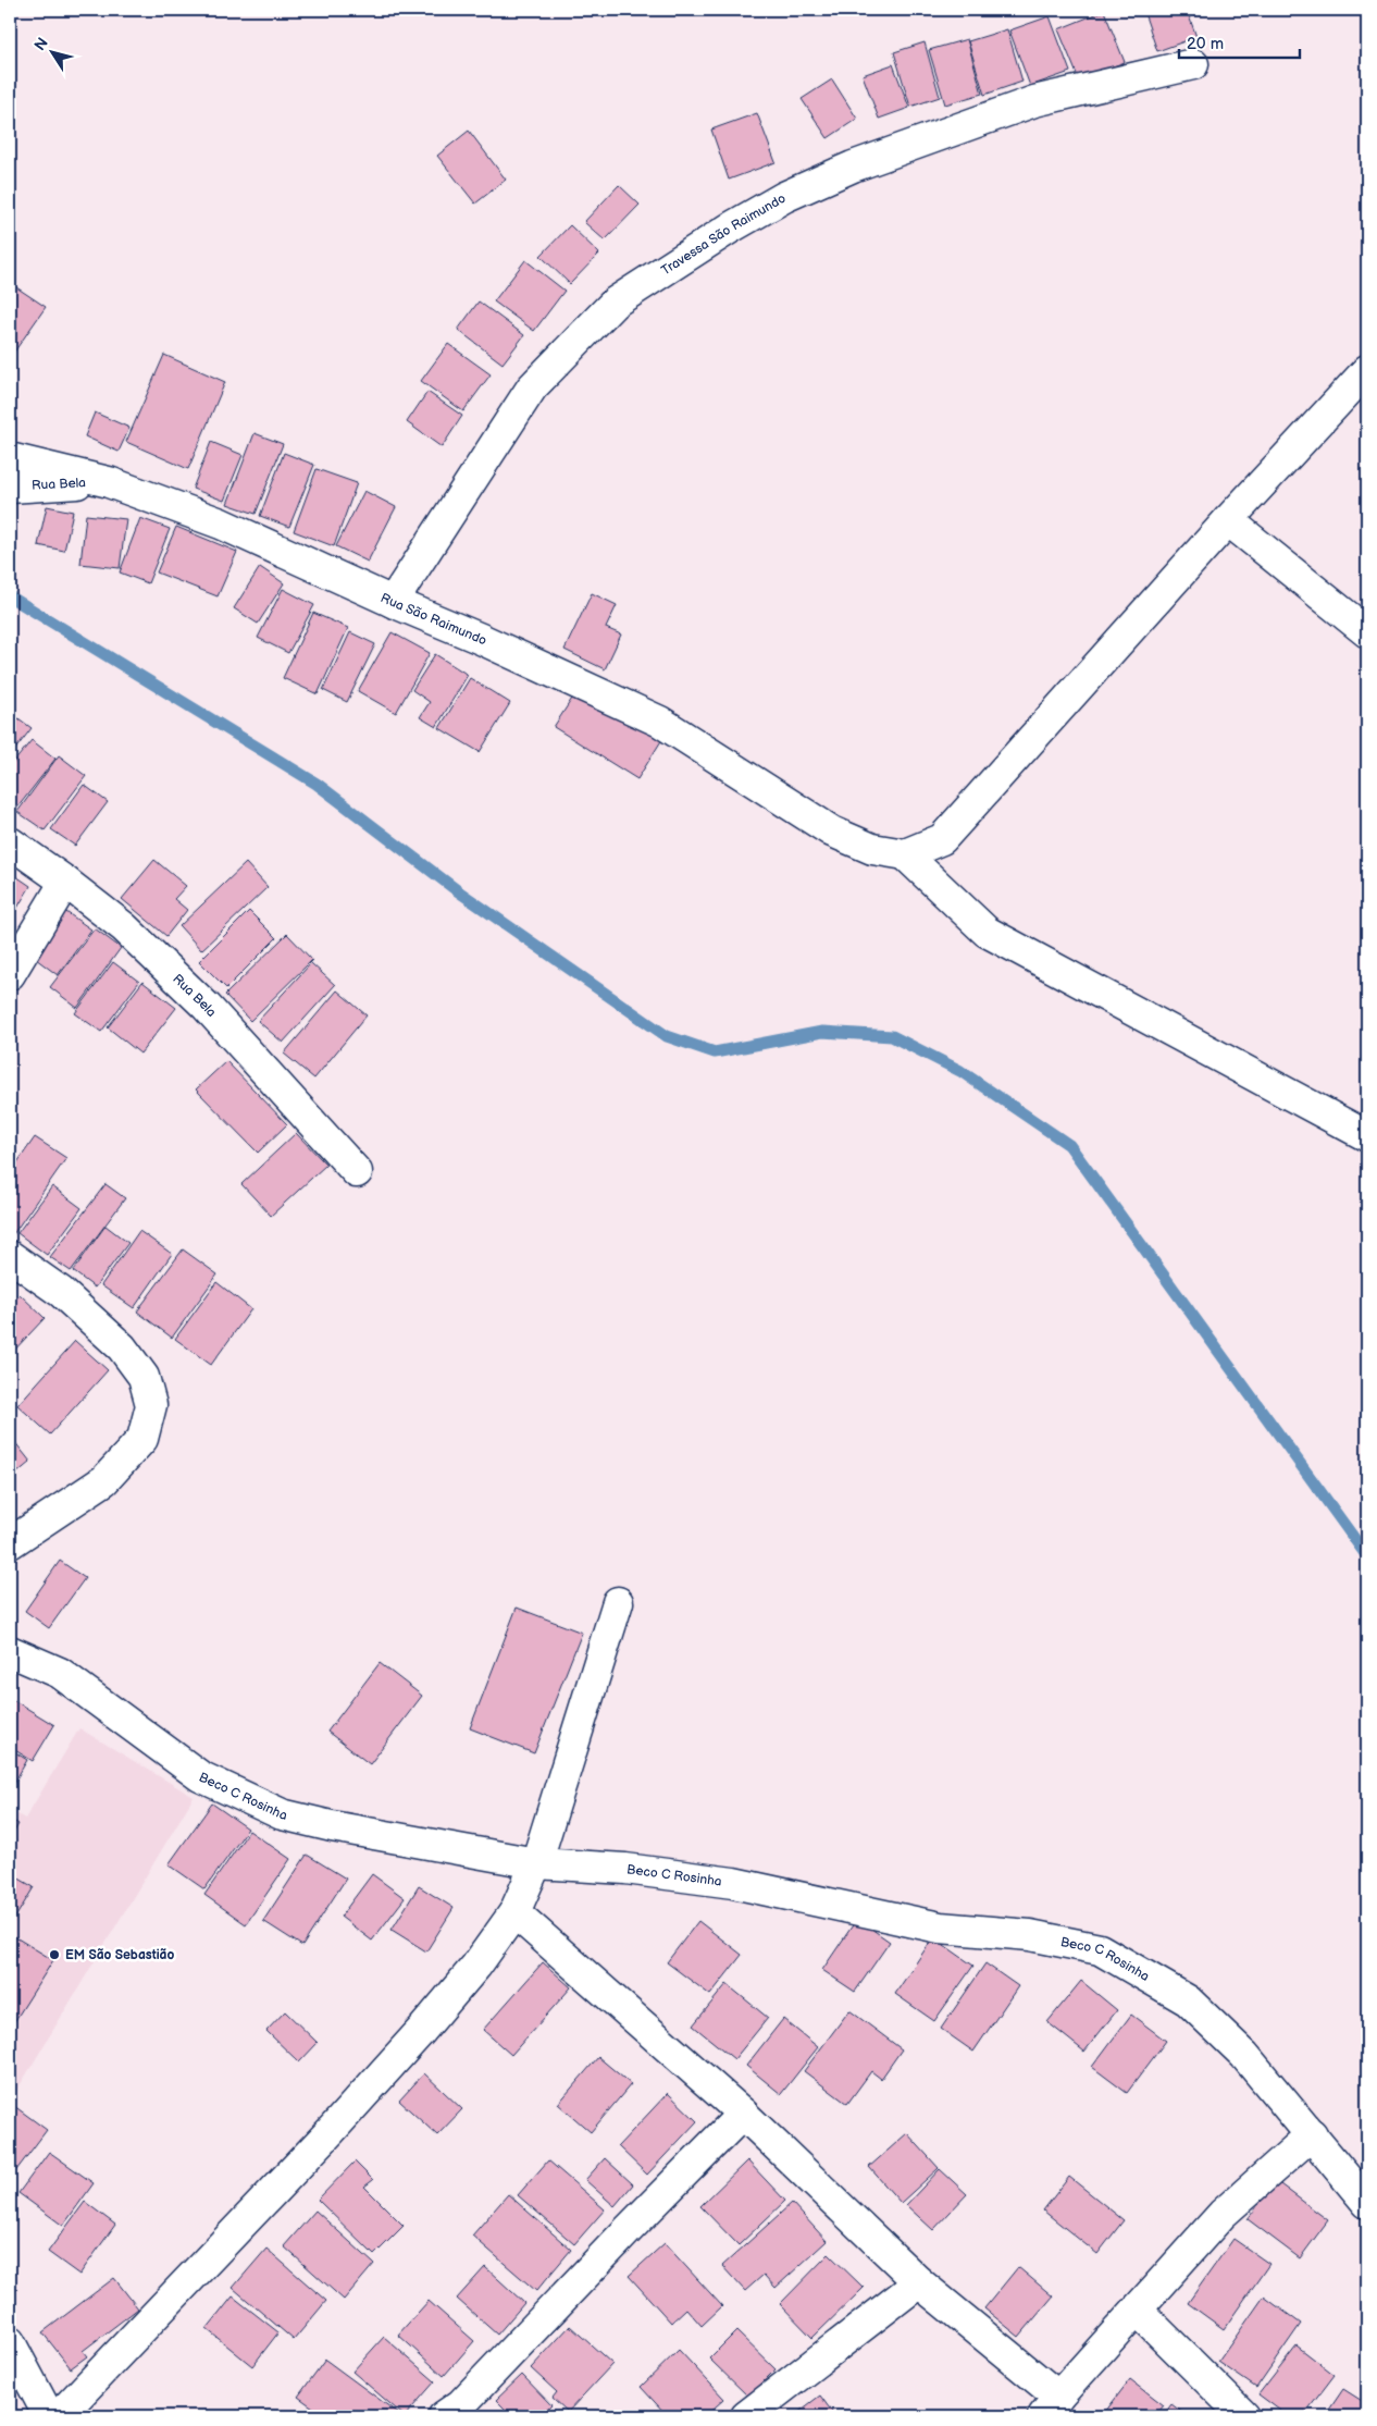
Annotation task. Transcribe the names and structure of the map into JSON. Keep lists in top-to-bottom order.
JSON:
{
  "streets": {
    "street": [
      "Travessa São Raimundo",
      "Rua Bela",
      "Rua São Raimundo",
      "Beco C Rosinha"
    ]
  },
  "crossings": [
    ["Travessa São Raimundo", "Rua São Raimundo"],
    ["Rua Bela", "Rua São Raimundo"]
  ],
  "places": ["EM São Sebastião"],
  "scale_bar": "20 m",
  "north": "top left"
}
